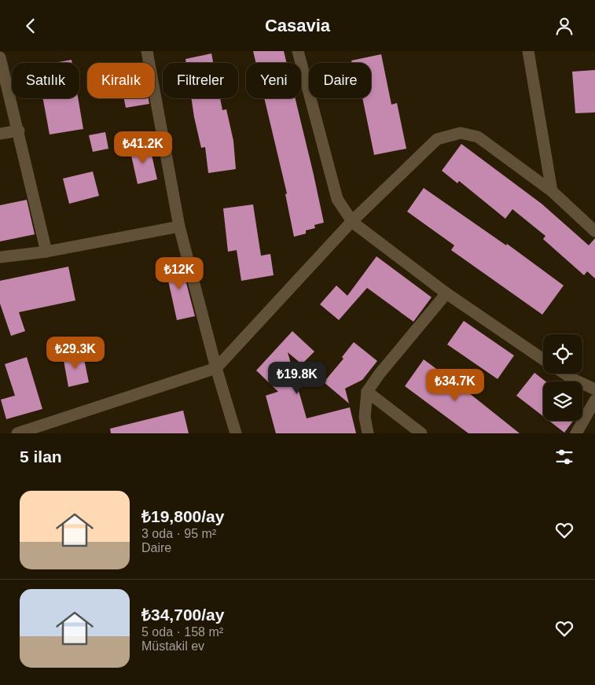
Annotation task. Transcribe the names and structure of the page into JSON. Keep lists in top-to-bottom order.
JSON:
{
  "page": {
    "header": "Casavia",
    "chip": [
      "Satılık",
      "Kiralık",
      "Filtreler",
      "Yeni",
      "Daire"
    ],
    "price": [
      "₺41.2K",
      "₺12K",
      "₺29.3K",
      "₺19.8K",
      "₺34.7K"
    ],
    "heading": "5 ilan",
    "list": [
      {
        "name": "₺19,800/ay",
        "note": "3 oda · 95 m² · Daire"
      },
      {
        "name": "₺34,700/ay",
        "note": "5 oda · 158 m² · Müstakil ev"
      }
    ]
  }
}
